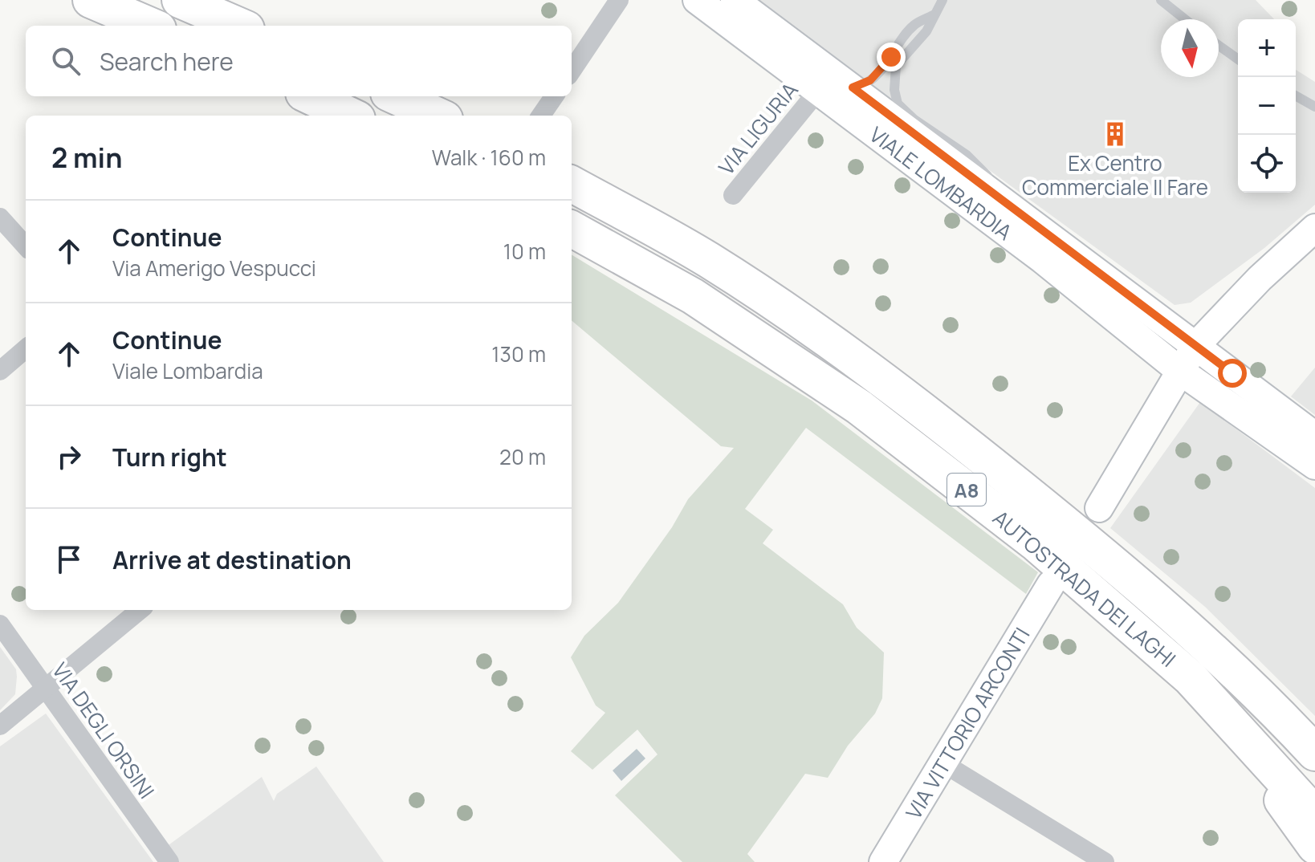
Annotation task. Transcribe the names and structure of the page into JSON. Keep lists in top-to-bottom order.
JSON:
{
  "streets": {
    "highway": ["A8", "AUTOSTRADA DEI LAGHI"],
    "main road": ["VIALE LOMBARDIA", "VIA VITTORIO ARCONTI"],
    "street": ["VIA LIGURIA", "VIA DEGLI ORSINI"]
  },
  "crossings": [
    ["VIA LIGURIA", "VIALE LOMBARDIA"]
  ],
  "places": {
    "building": ["Ex Centro Commerciale Il Fare"]
  },
  "north": "bottom",
  "page": {
    "map_buttons": ["+", "−"],
    "search": "Search here",
    "heading": ["2 min", "Walk · 160 m"],
    "list": [
      ["Continue", "Via Amerigo Vespucci", "10 m"],
      ["Continue", "Viale Lombardia", "130 m"],
      ["Turn right", "20 m"],
      "Arrive at destination"
    ]
  }
}
